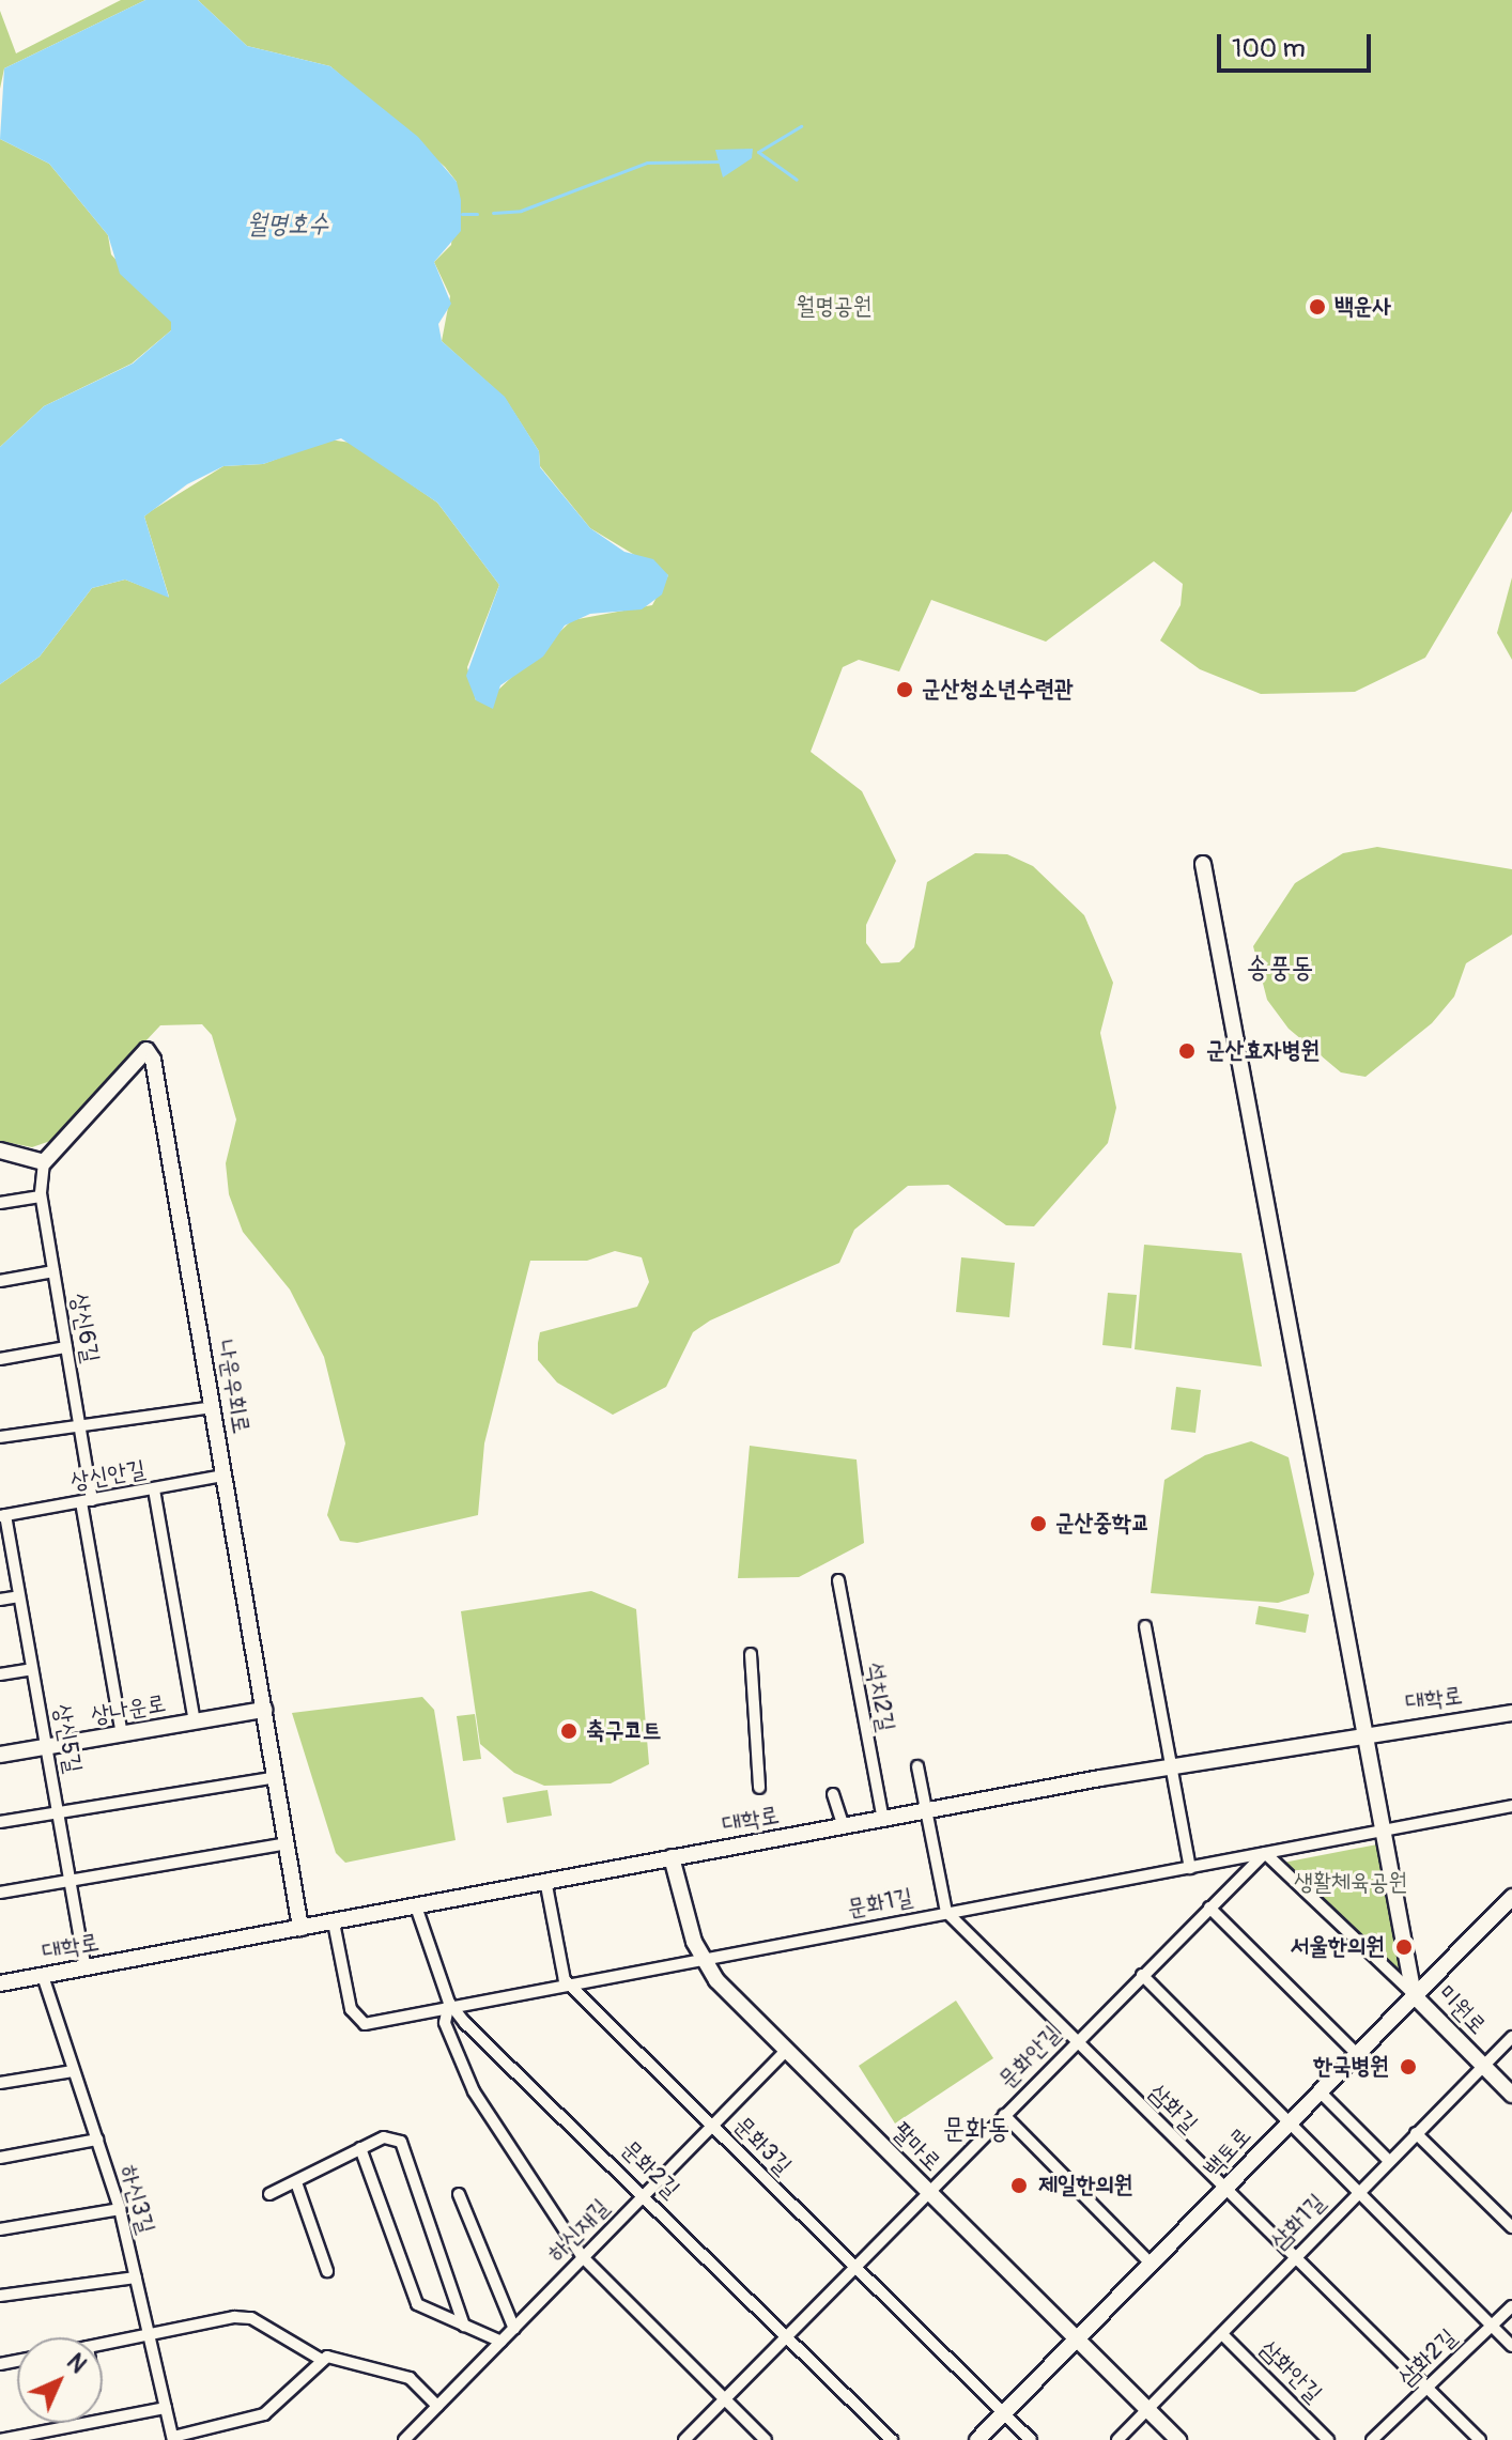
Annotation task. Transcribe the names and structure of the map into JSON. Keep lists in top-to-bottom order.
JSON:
{
  "streets": {
    "street": [
      "상신6길",
      "나운우회로",
      "상신안길",
      "석치2길",
      "대학로",
      "상나운로",
      "상신5길",
      "문화1길",
      "미원로",
      "문화안길",
      "삼화길",
      "문화3길",
      "팔마로",
      "백토로",
      "문화2길",
      "하신3길",
      "삼화1길",
      "하신재길",
      "삼화2길",
      "삼화안길"
    ]
  },
  "crossings": [
    ["상신6길", "나운우회로"],
    ["상신6길", "상신안길"],
    ["상신6길", "상나운로"],
    ["나운우회로", "상신안길"],
    ["나운우회로", "대학로"],
    ["나운우회로", "상나운로"],
    ["상신안길", "상신5길"],
    ["석치2길", "대학로"],
    ["대학로", "상신5길"],
    ["대학로", "문화1길"],
    ["대학로", "팔마로"],
    ["대학로", "문화2길"],
    ["대학로", "하신3길"],
    ["상나운로", "상신5길"],
    ["문화1길", "문화안길"],
    ["문화1길", "삼화길"],
    ["문화1길", "문화3길"],
    ["문화1길", "팔마로"],
    ["문화1길", "문화2길"],
    ["미원로", "백토로"],
    ["미원로", "삼화1길"],
    ["문화안길", "삼화길"],
    ["문화안길", "문화3길"],
    ["문화안길", "팔마로"],
    ["문화안길", "문화2길"],
    ["삼화길", "백토로"],
    ["삼화길", "삼화1길"],
    ["삼화길", "삼화2길"],
    ["문화3길", "백토로"],
    ["문화3길", "하신재길"],
    ["팔마로", "백토로"],
    ["팔마로", "삼화1길"],
    ["팔마로", "하신재길"],
    ["문화2길", "하신재길"],
    ["삼화1길", "삼화안길"]
  ],
  "districts": ["송풍동", "문화동"],
  "water": ["월명호수"],
  "parks": ["월명공원", "생활체육공원"],
  "places": [
    "백운사",
    "군산청소년수련관",
    "군산효자병원",
    "군산중학교",
    "축구코트",
    "서울한의원",
    "한국병원",
    "제일한의원"
  ],
  "scale_bar": "100 m",
  "north": "top right"
}
